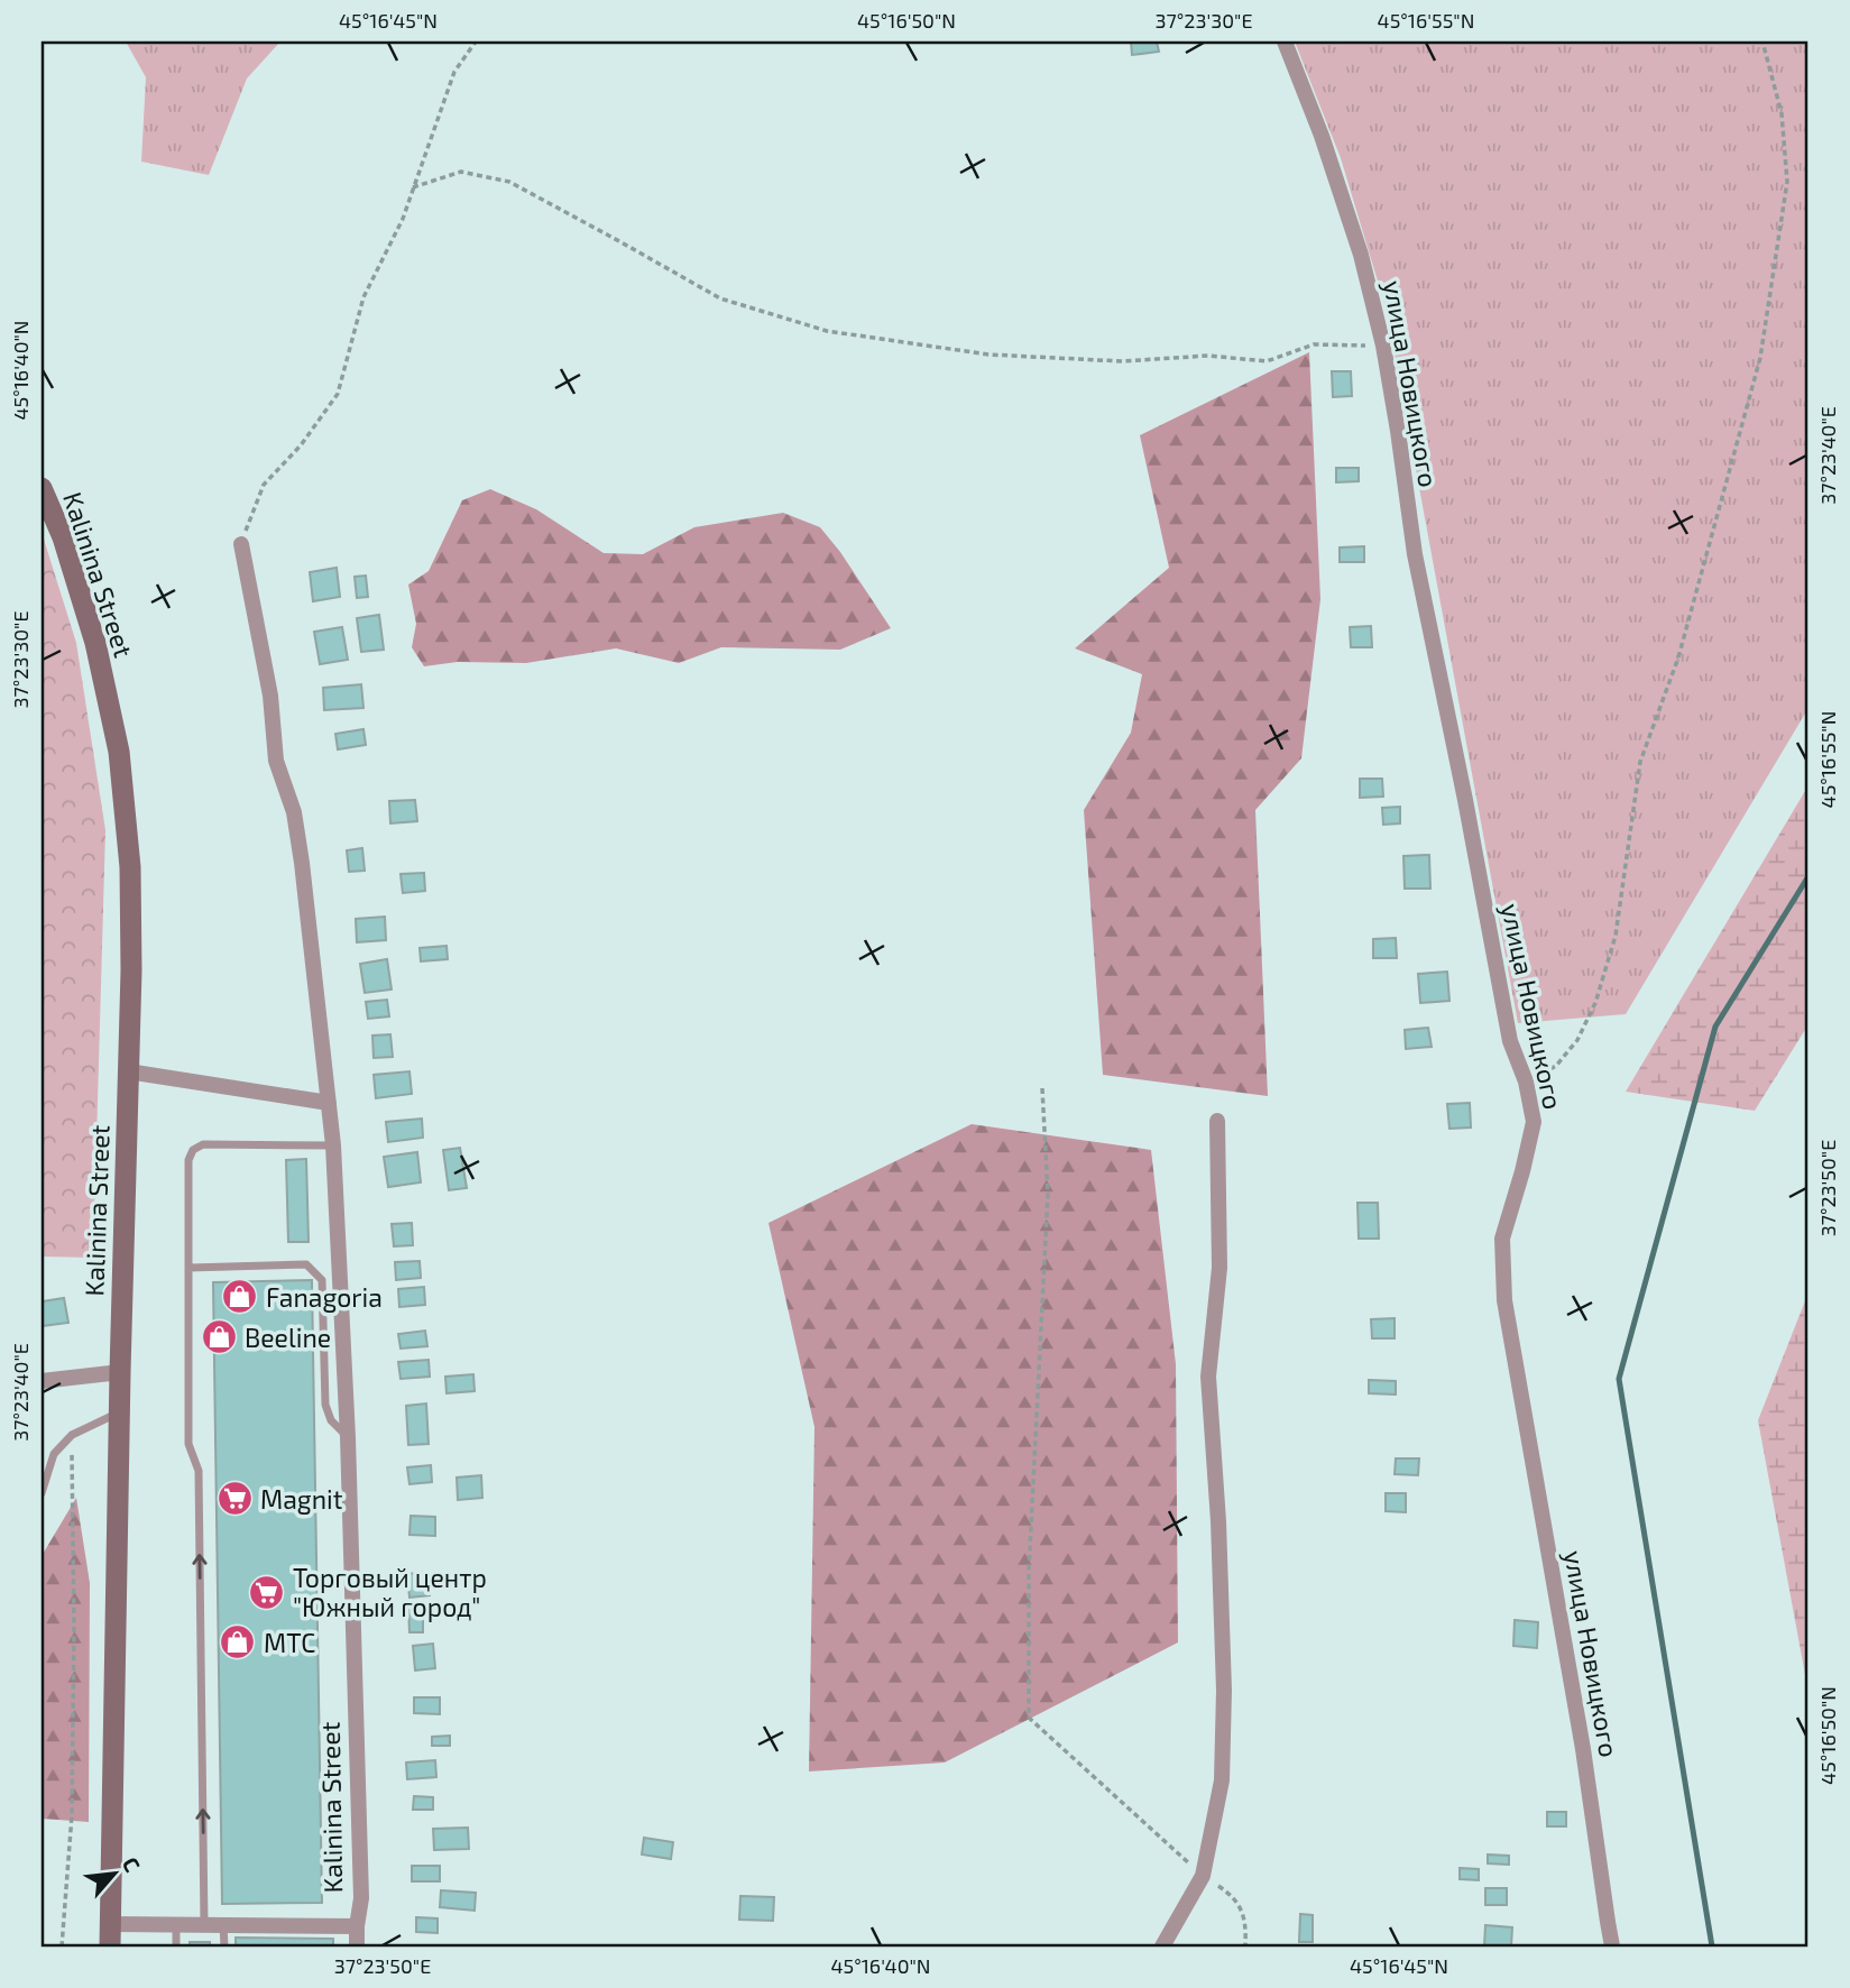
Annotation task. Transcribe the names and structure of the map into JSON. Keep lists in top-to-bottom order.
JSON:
{
  "streets": {
    "main road": ["Kalinina Street"],
    "street": ["улица Новицкого"]
  },
  "places": {
    "shop": ["Fanagoria", "Beeline", "МТС"],
    "supermarket": ["Magnit", "Торговый центр \"Южный город\""]
  },
  "north": "top right",
  "coordinates": [
    "45°16'45\"N",
    "45°16'50\"N",
    "37°23'30\"E",
    "45°16'55\"N",
    "45°16'40\"N",
    "37°23'40\"E",
    "37°23'50\"E"
  ]
}
